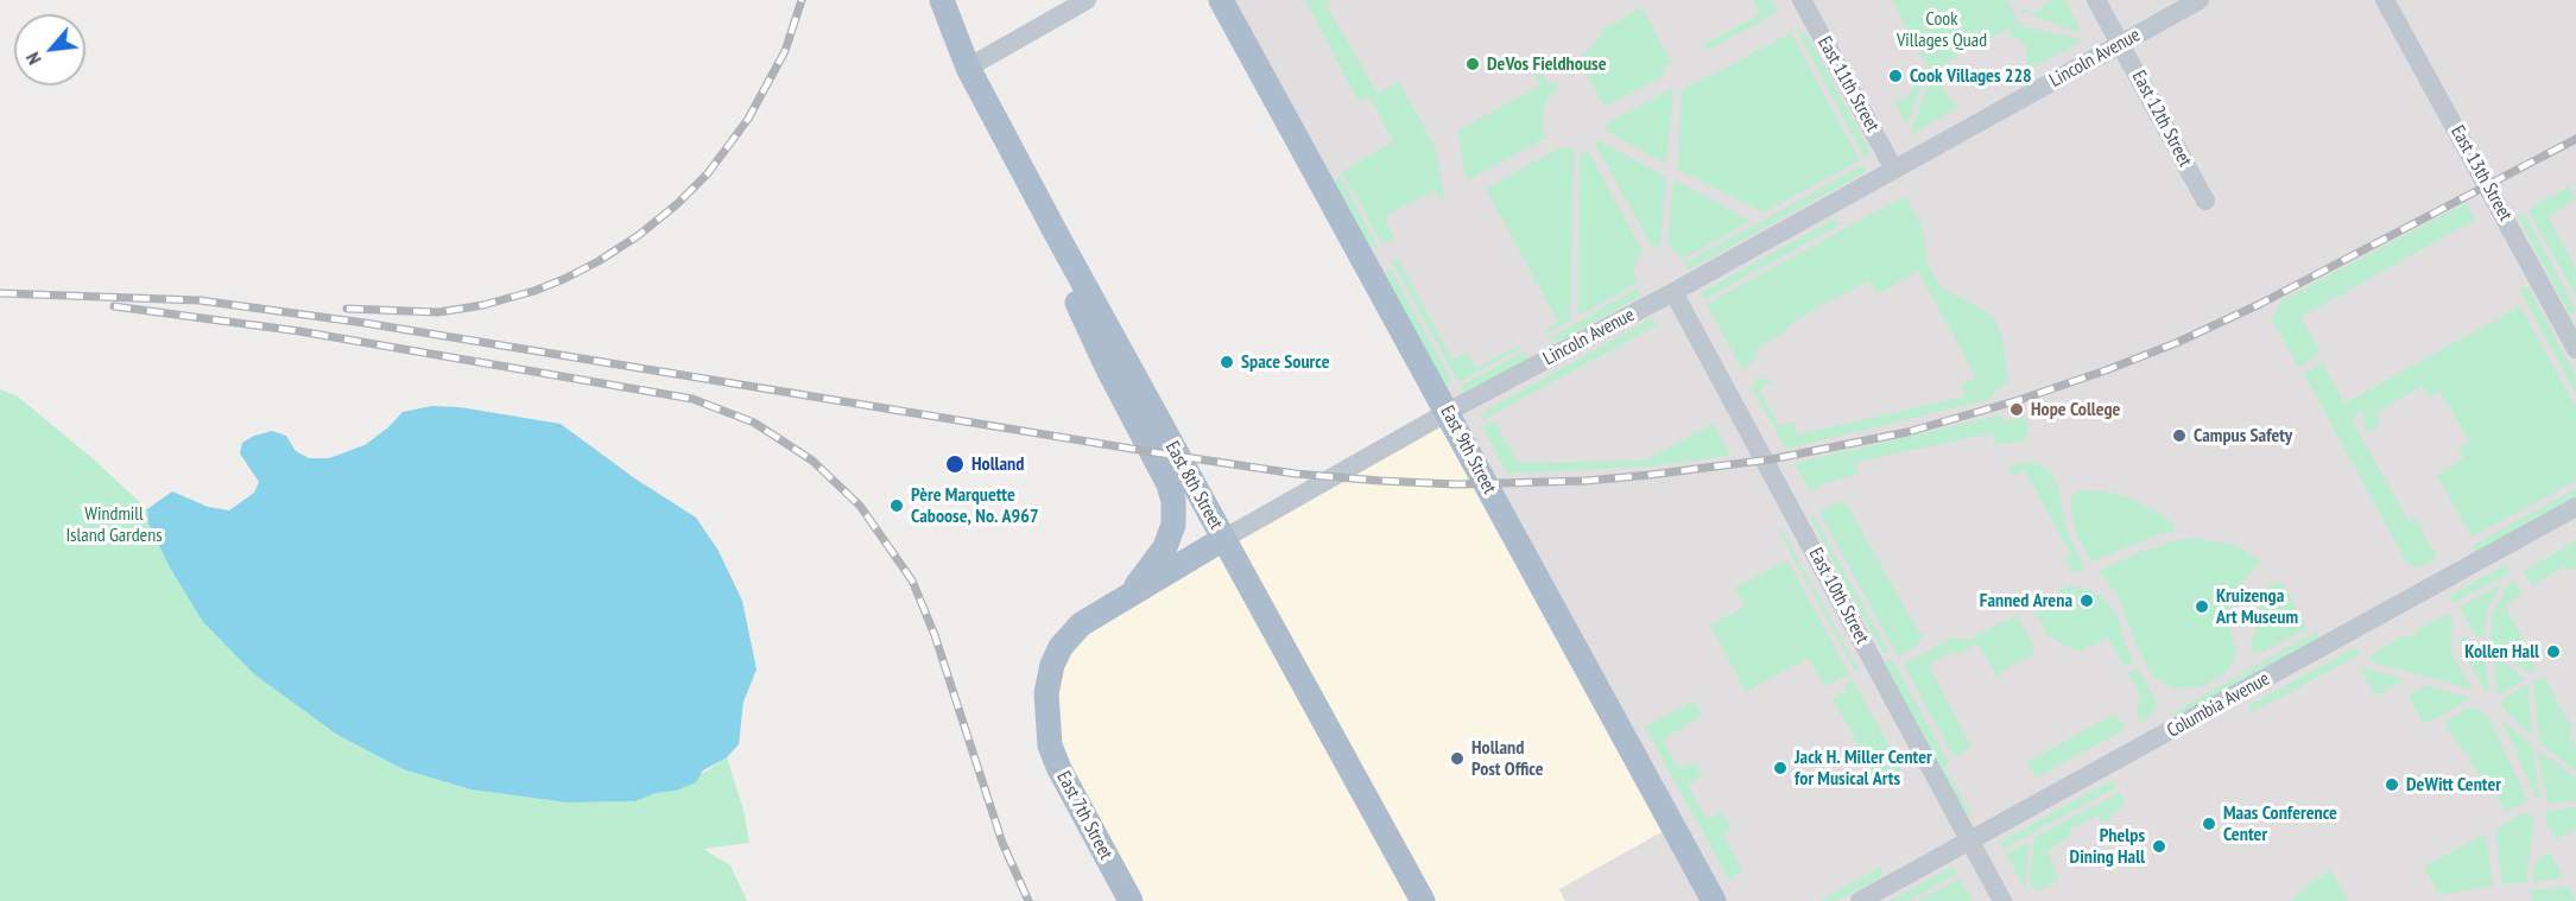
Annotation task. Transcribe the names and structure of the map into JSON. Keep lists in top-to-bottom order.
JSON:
{
  "streets": {
    "main road": [
      "Lincoln Avenue",
      "East 9th Street",
      "East 8th Street",
      "East 7th Street"
    ],
    "street": [
      "East 11th Street",
      "East 12th Street",
      "East 13th Street",
      "East 10th Street",
      "Columbia Avenue"
    ]
  },
  "crossings": [
    ["Lincoln Avenue", "East 11th Street"],
    ["Lincoln Avenue", "East 12th Street"],
    ["Lincoln Avenue", "East 9th Street"],
    ["Lincoln Avenue", "East 8th Street"],
    ["Lincoln Avenue", "East 10th Street"],
    ["Lincoln Avenue", "East 7th Street"],
    ["East 10th Street", "Columbia Avenue"]
  ],
  "parks": ["Cook Villages Quad", "Windmill Island Gardens"],
  "places": [
    "DeVos Fieldhouse",
    "Cook Villages 228",
    "Space Source",
    "Hope College",
    "Campus Safety",
    "Holland",
    "Père Marquette Caboose, No. A967",
    "Fanned Arena",
    "Kruizenga Art Museum",
    "Kollen Hall",
    "Holland Post Office",
    "Jack H. Miller Center for Musical Arts",
    "DeWitt Center",
    "Maas Conference Center",
    "Phelps Dining Hall"
  ],
  "north": "bottom left"
}
